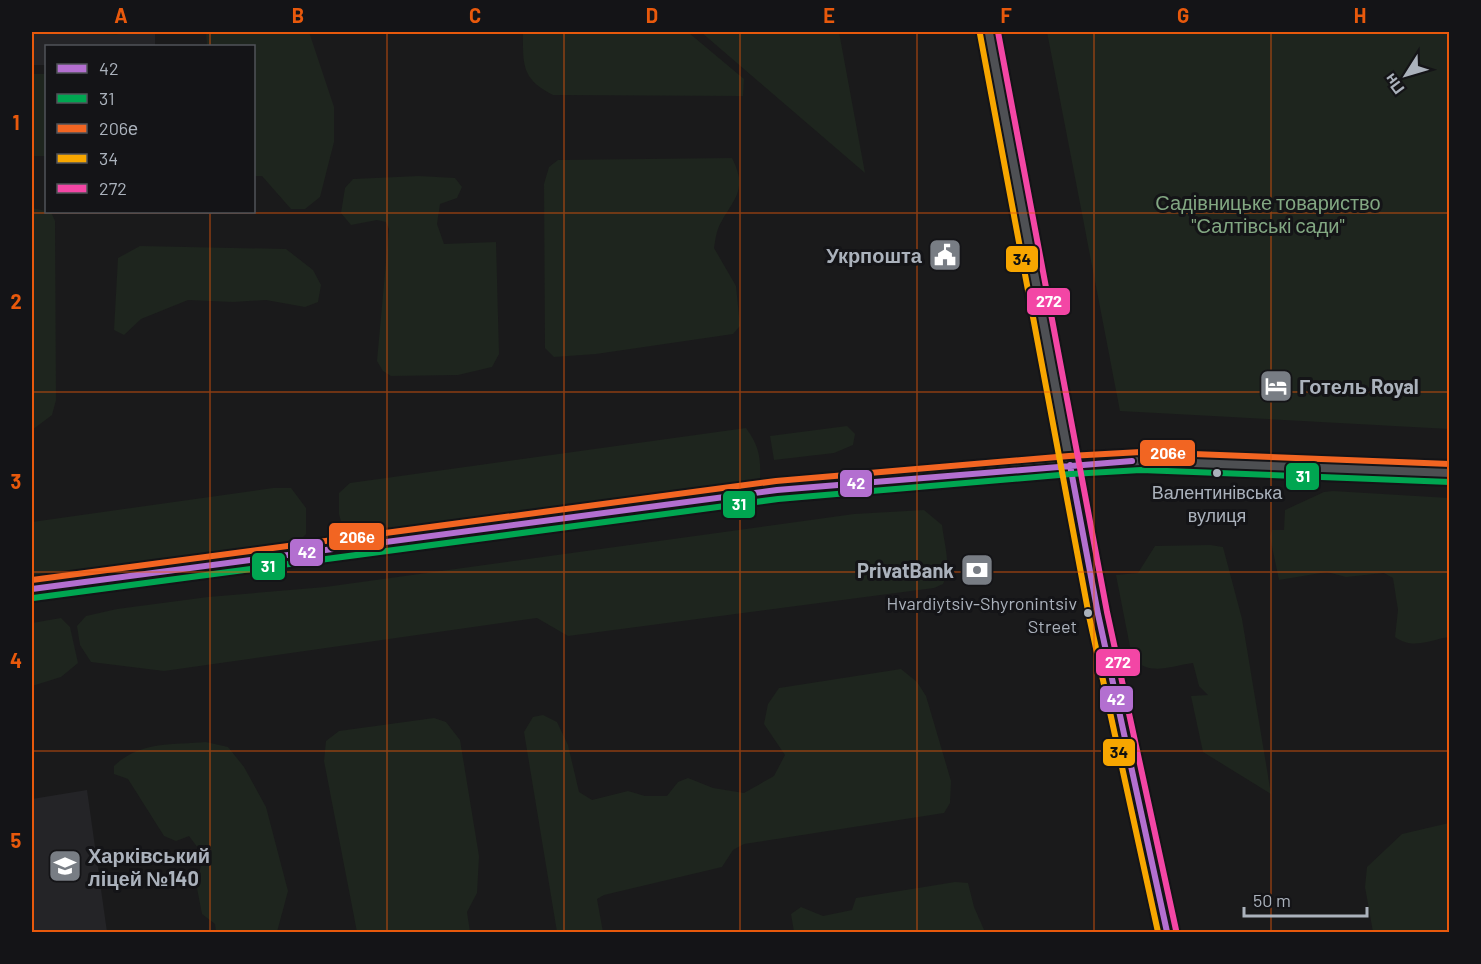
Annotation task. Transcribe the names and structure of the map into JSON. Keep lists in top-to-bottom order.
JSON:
{
  "parks": ["Садівницьке товариство \"Салтівські сади\""],
  "places": {
    "public building": ["Укрпошта"],
    "hotel": ["Готель Royal"],
    "other": ["Валентинівська вулиця", "Hvardiytsiv-Shyronintsiv Street"],
    "bank": ["PrivatBank"],
    "school or university": ["Харківський ліцей №140"]
  },
  "lines": [
    "transit line 272",
    "transit line 34",
    "transit line 206е",
    "transit line 42",
    "transit line 31"
  ],
  "legend": [
    "42",
    "31",
    "206е",
    "34",
    "272"
  ],
  "scale_bar": "50 m",
  "north": "bottom left",
  "grid": {
    "columns": [
      "A",
      "B",
      "C",
      "D",
      "E",
      "F",
      "G",
      "H"
    ],
    "rows": [
      "1",
      "2",
      "3",
      "4",
      "5"
    ]
  }
}
